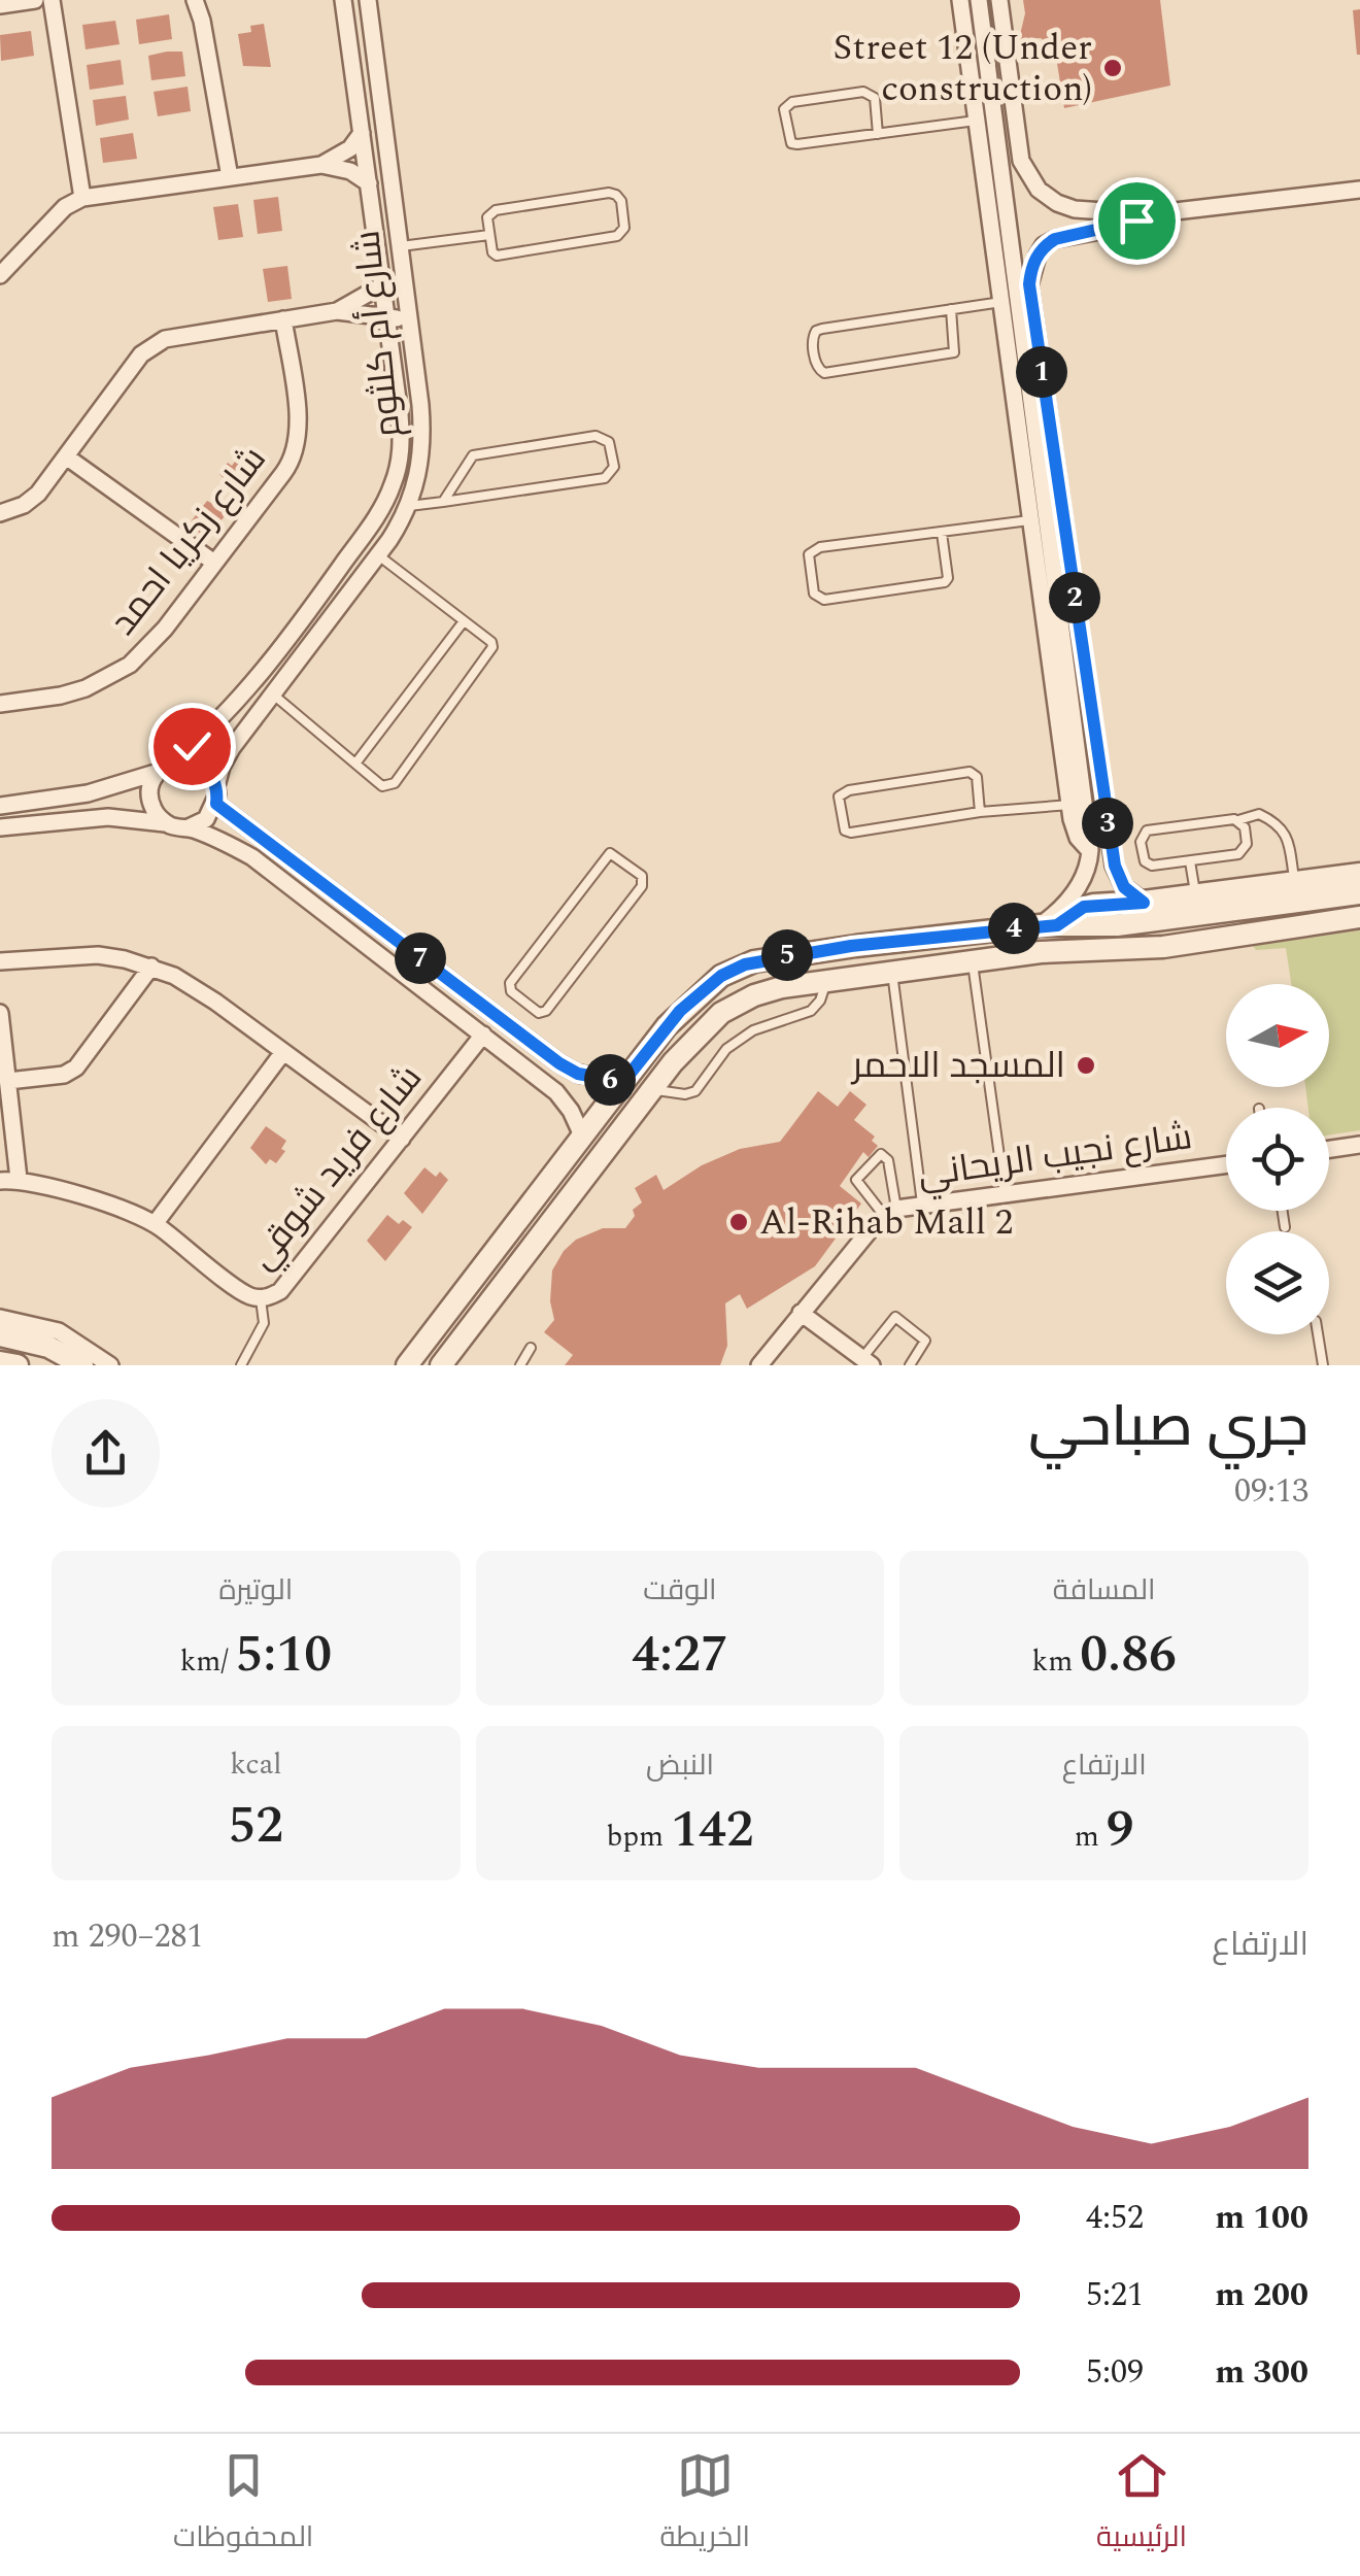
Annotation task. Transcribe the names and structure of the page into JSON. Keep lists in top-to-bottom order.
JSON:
{
  "streets": {
    "street": [
      "شارع أم كلثوم",
      "شارع زكريا احمد",
      "شارع نجيب الريحاني",
      "شارع فريد شوقي"
    ]
  },
  "places": ["Street 12 (Under construction)", "المسجد الاحمر", "Al-Rihab Mall 2"],
  "north": "right",
  "page": {
    "pins": [
      "1",
      "2",
      "3",
      "4",
      "5",
      "7",
      "6"
    ],
    "heading": ["جري صباحي", "09:13"],
    "stats": [
      ["المسافة", "0.86 km"],
      ["الوقت", "4:27"],
      ["الوتيرة", "5:10 /km"],
      ["الارتفاع", "9 m"],
      ["النبض", "142 bpm"],
      ["kcal", "52"]
    ],
    "chart": ["الارتفاع", "281–290 m"],
    "list": [
      {
        "name": "100 m",
        "note": "4:52"
      },
      {
        "name": "200 m",
        "note": "5:21"
      },
      {
        "name": "300 m",
        "note": "5:09"
      }
    ],
    "tabs": ["الرئيسية", "الخريطة", "المحفوظات"]
  }
}
